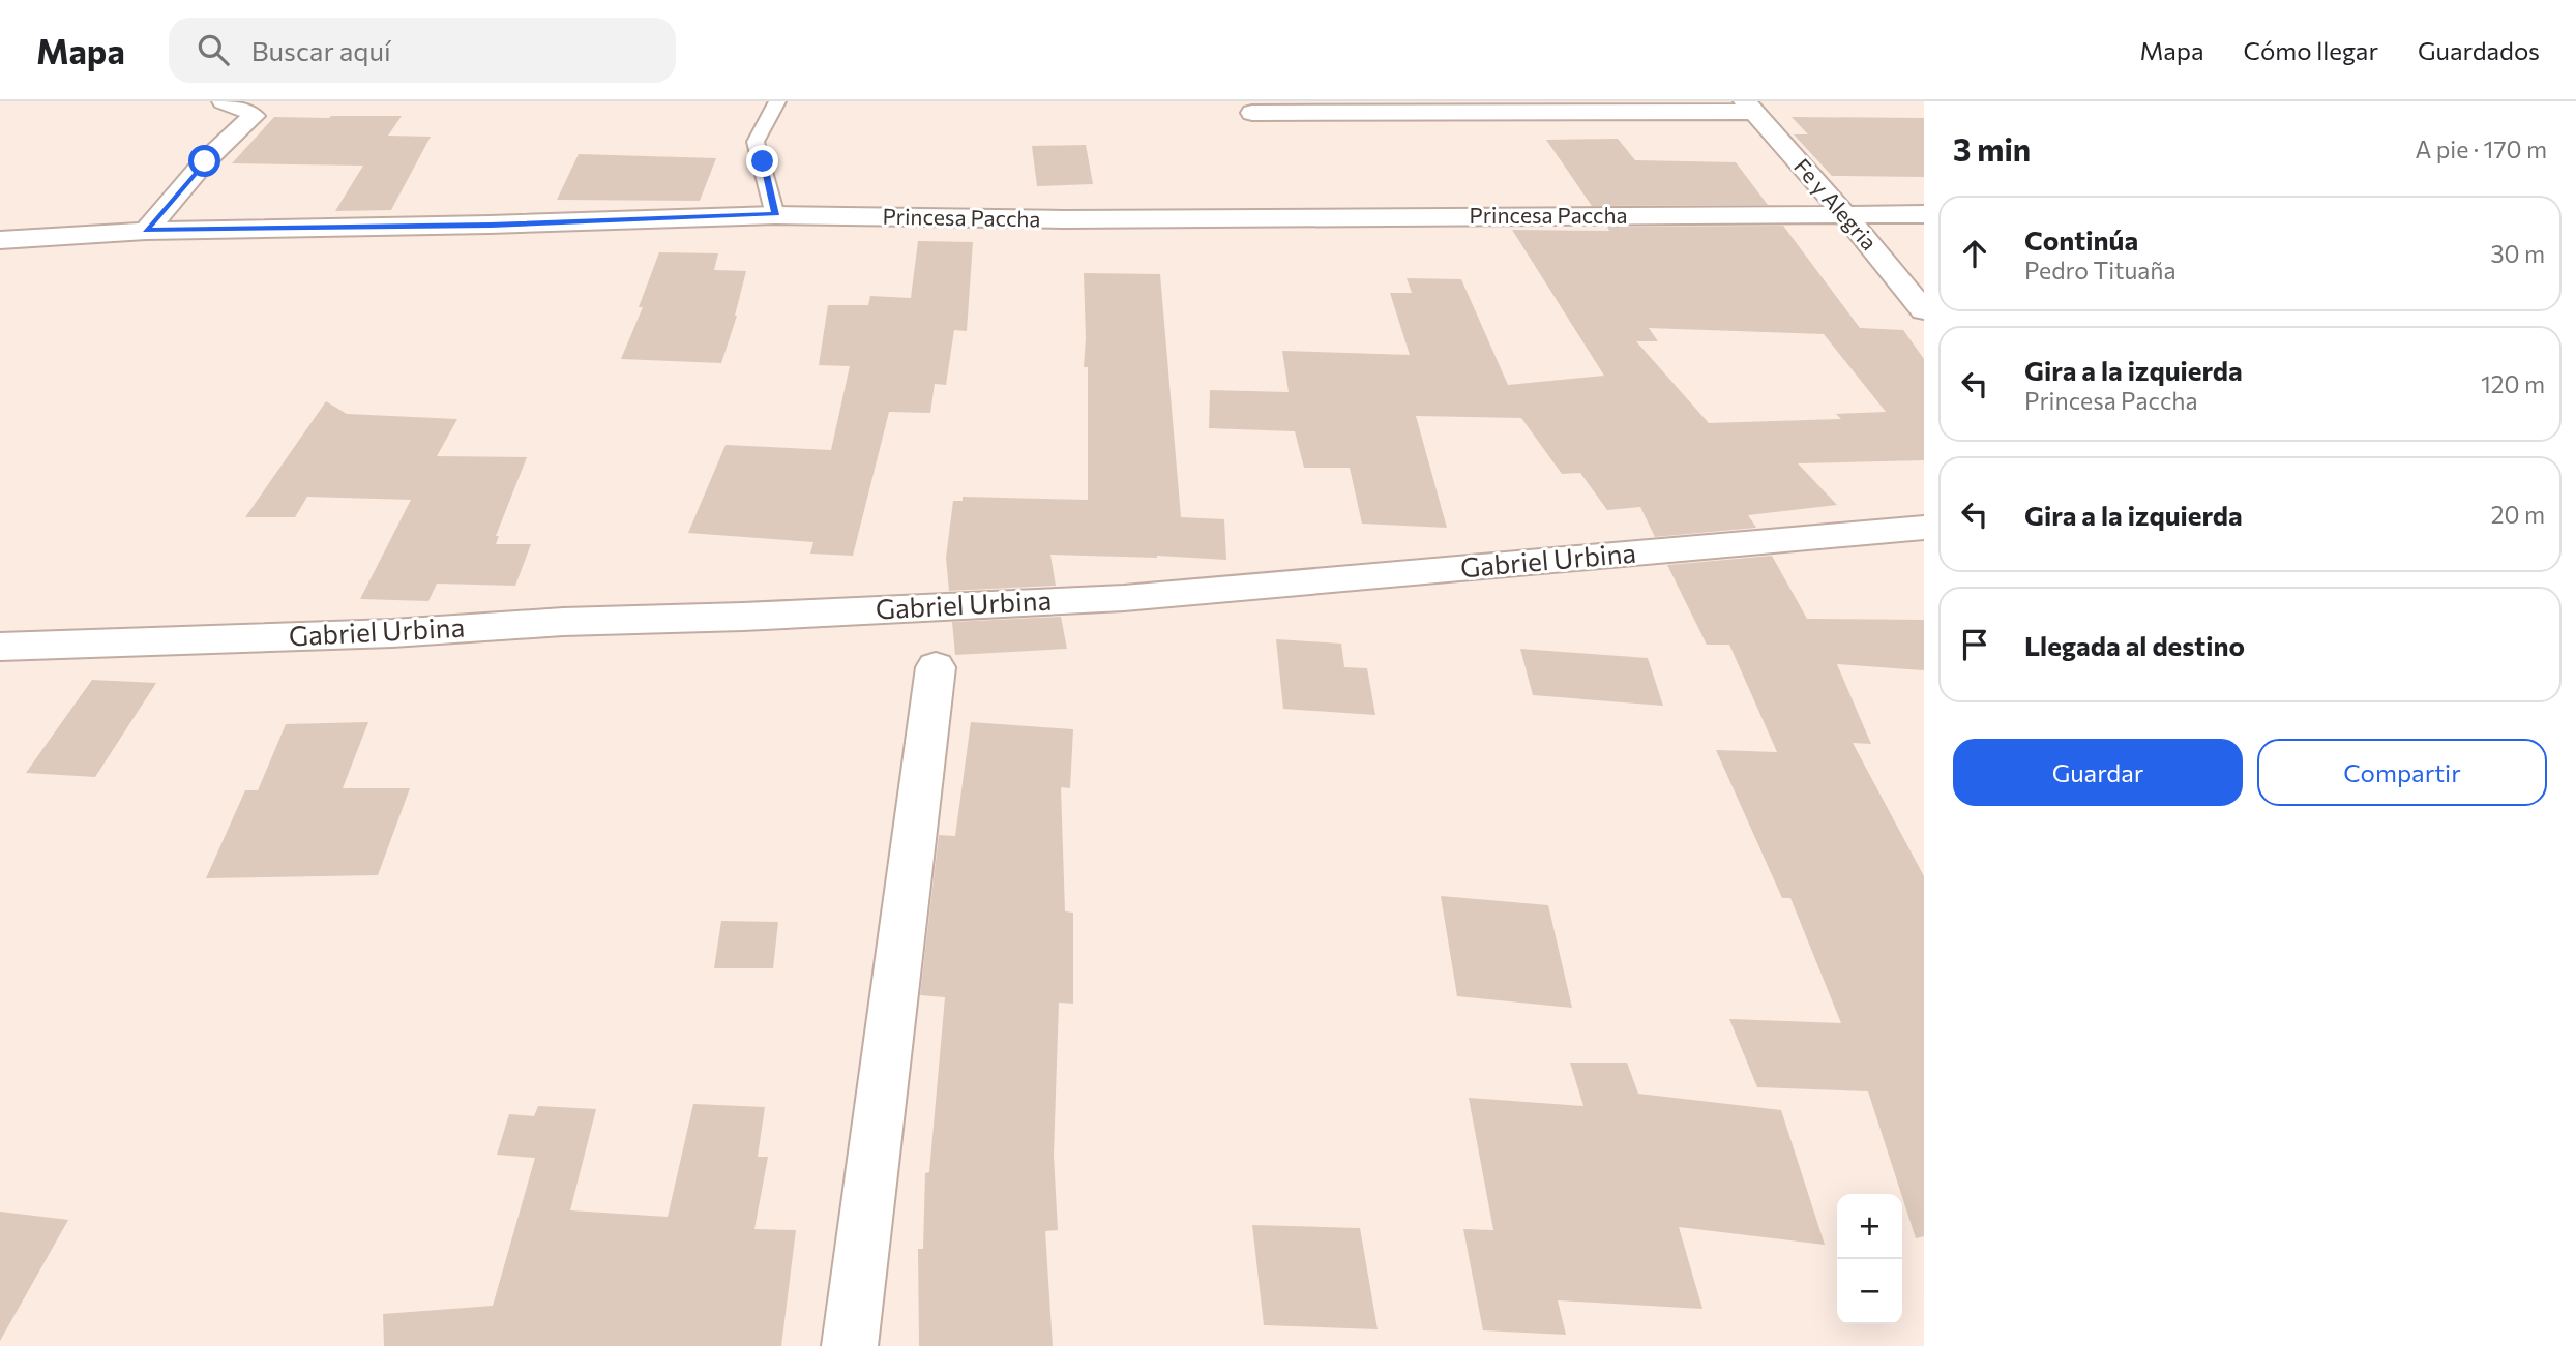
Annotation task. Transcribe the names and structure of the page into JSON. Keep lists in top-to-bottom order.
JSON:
{
  "streets": {
    "street": ["Fe y Alegria", "Princesa Paccha", "Gabriel Urbina"]
  },
  "crossings": [
    ["Fe y Alegria", "Princesa Paccha"]
  ],
  "page": {
    "header": "Mapa",
    "search": "Buscar aquí",
    "nav": ["Mapa", "Cómo llegar", "Guardados"],
    "heading": ["3 min", "A pie · 170 m"],
    "list": [
      ["Continúa", "Pedro Tituaña", "30 m"],
      ["Gira a la izquierda", "Princesa Paccha", "120 m"],
      ["Gira a la izquierda", "20 m"],
      "Llegada al destino"
    ],
    "buttons": ["Guardar", "Compartir"],
    "map_buttons": ["+", "−"]
  }
}
